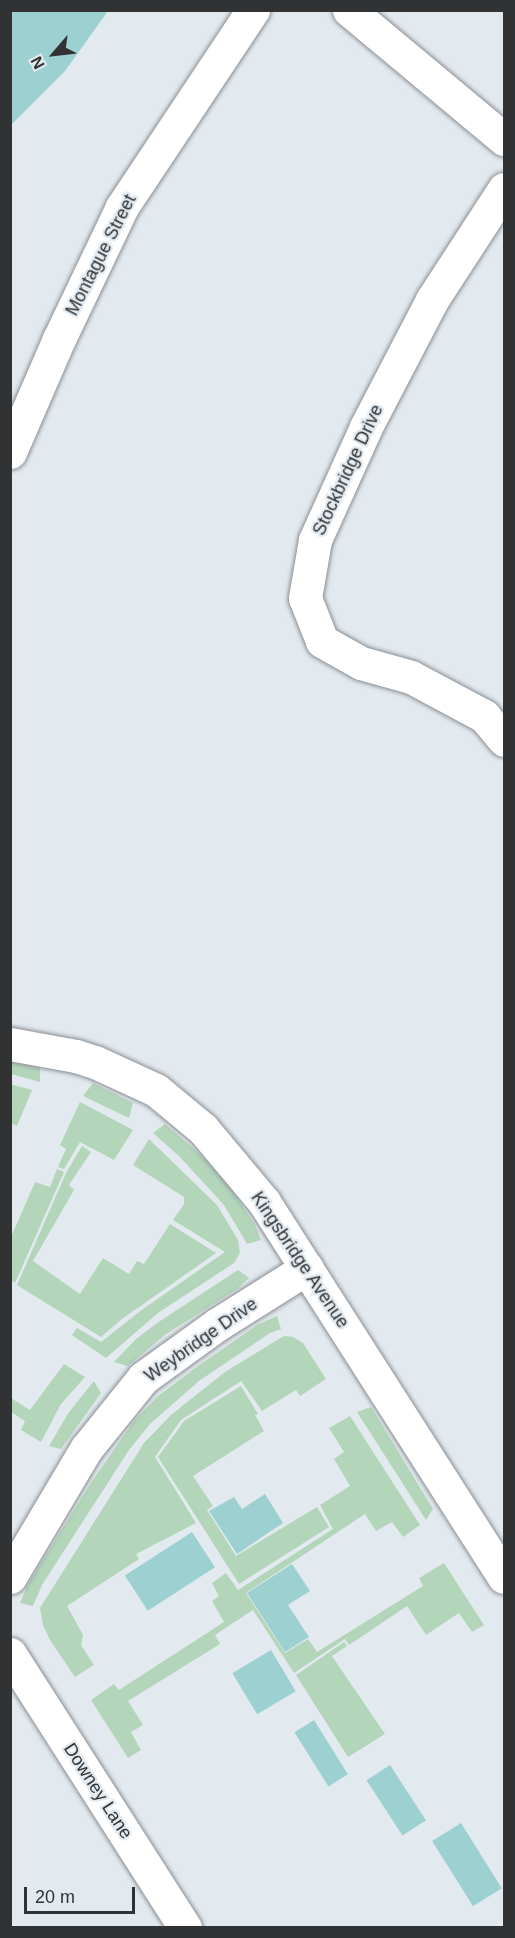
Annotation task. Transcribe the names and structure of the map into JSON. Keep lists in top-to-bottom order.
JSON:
{
  "streets": {
    "street": [
      "Montague Street",
      "Stockbridge Drive",
      "Kingsbridge Avenue",
      "Weybridge Drive",
      "Downey Lane"
    ]
  },
  "crossings": [
    ["Kingsbridge Avenue", "Weybridge Drive"]
  ],
  "scale_bar": "20 m",
  "north": "bottom left"
}
